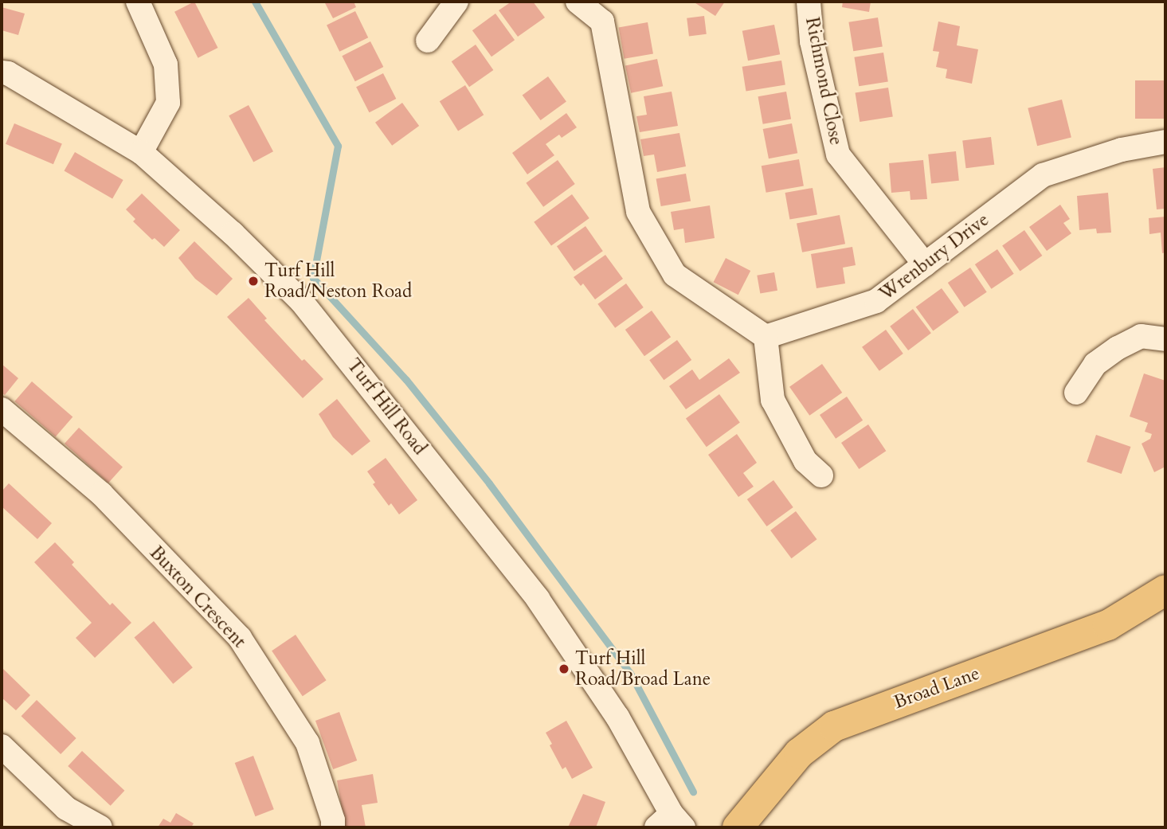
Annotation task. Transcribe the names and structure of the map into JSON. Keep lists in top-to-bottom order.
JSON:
{
  "streets": {
    "main road": ["Broad Lane"],
    "street": [
      "Richmond Close",
      "Wrenbury Drive",
      "Turf Hill Road",
      "Buxton Crescent"
    ]
  },
  "crossings": [
    ["Richmond Close", "Wrenbury Drive"]
  ],
  "places": ["Turf Hill Road/Neston Road", "Turf Hill Road/Broad Lane"]
}
